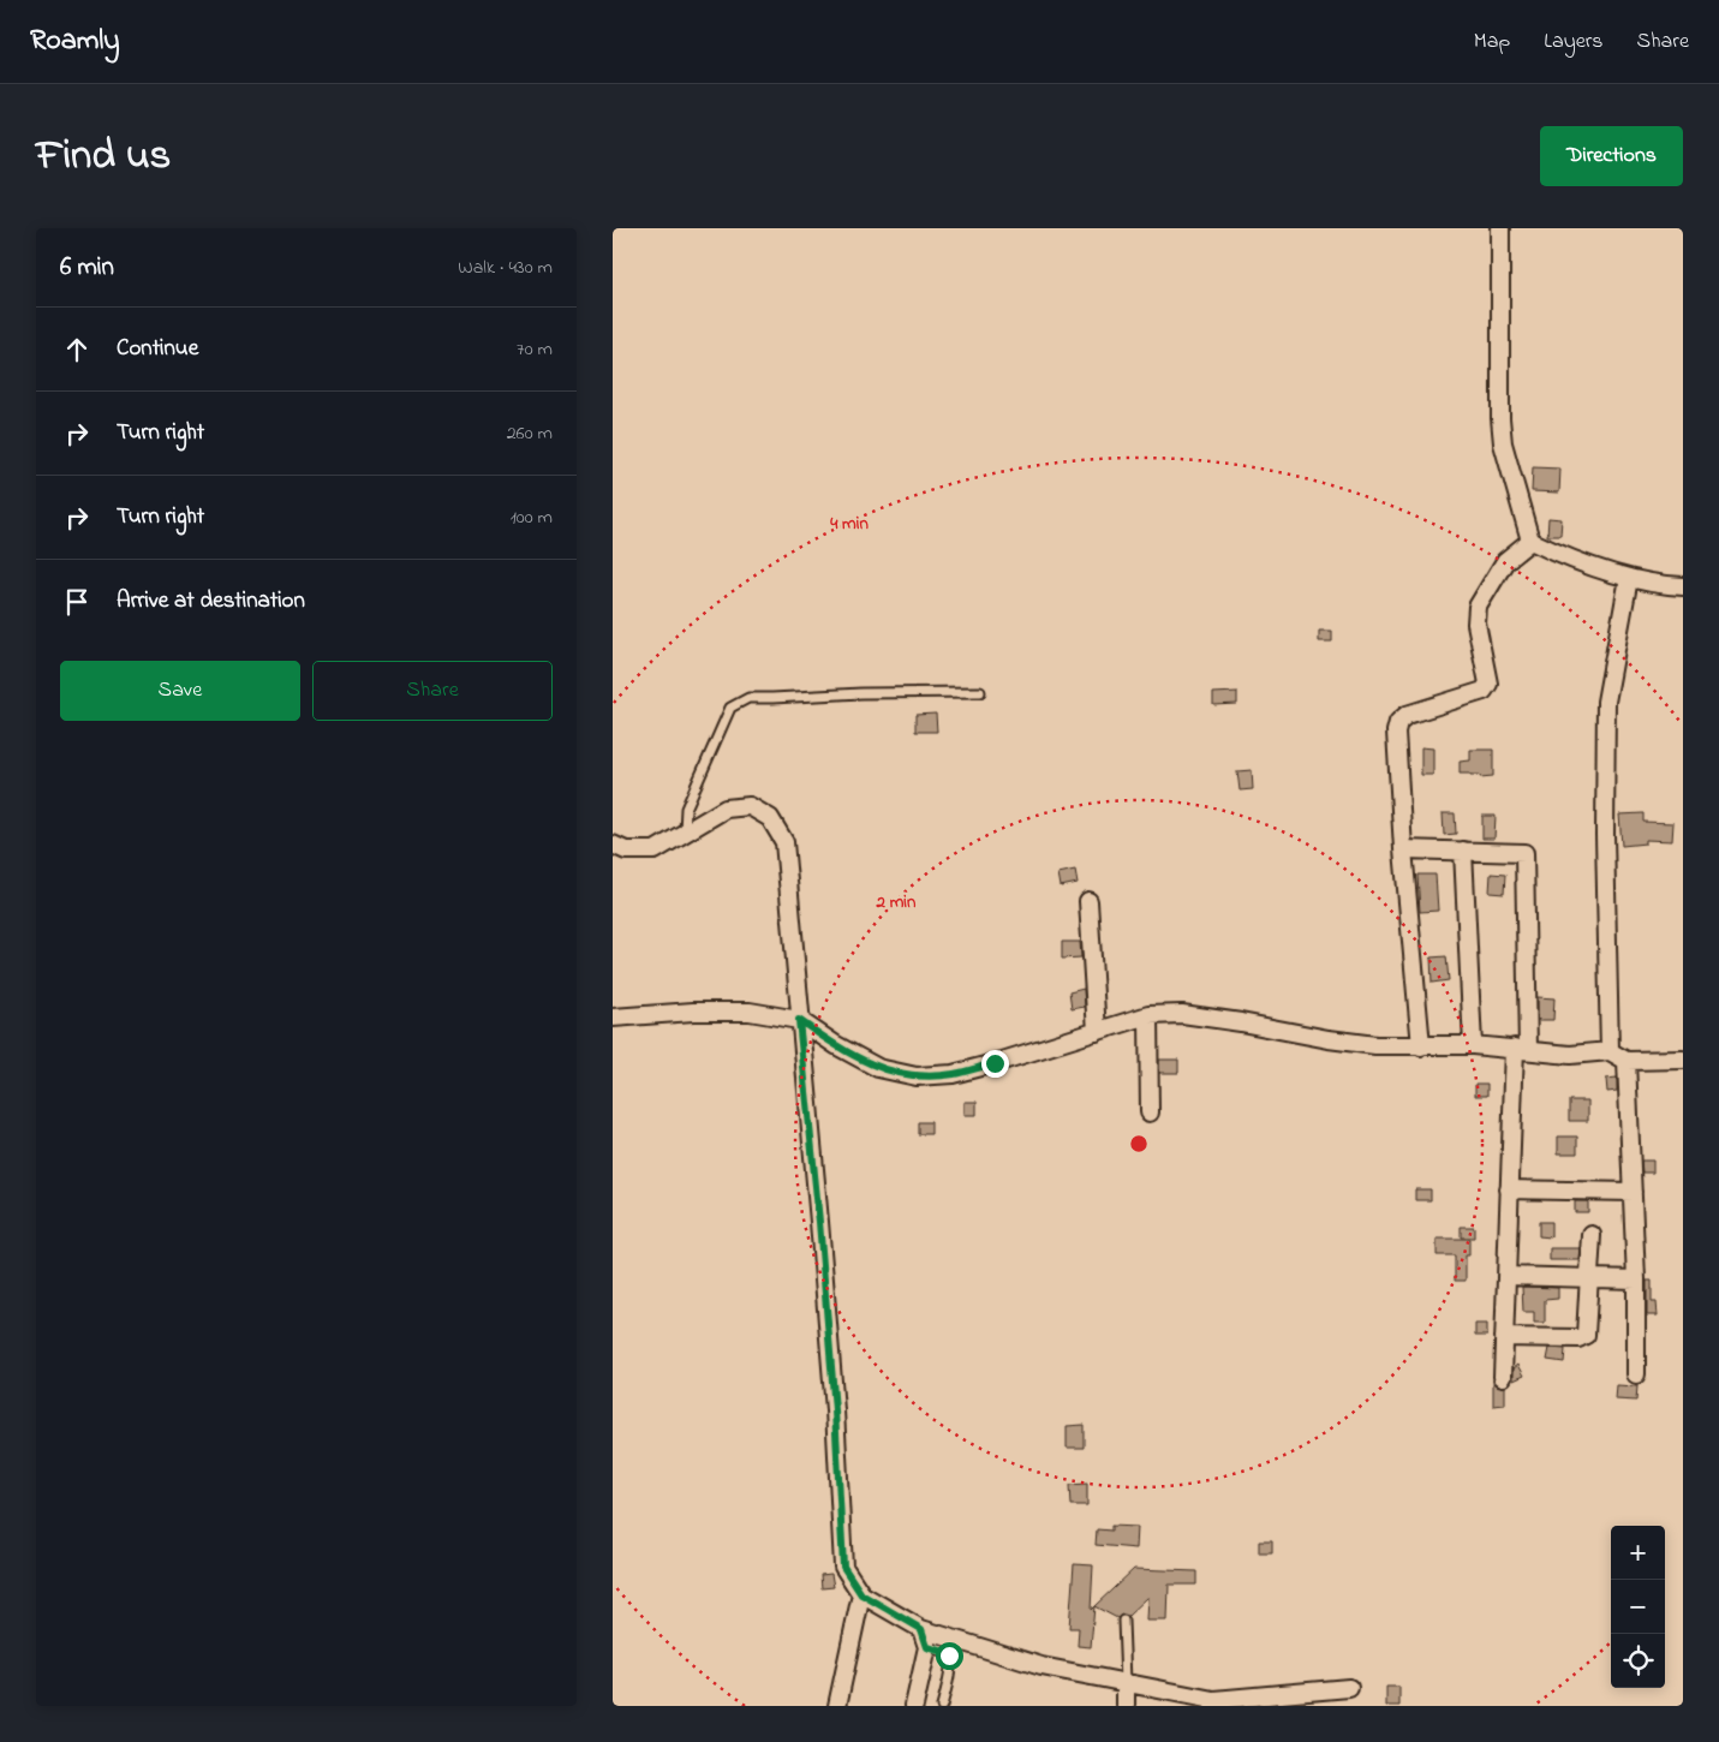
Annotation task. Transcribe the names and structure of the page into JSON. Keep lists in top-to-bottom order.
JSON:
{
  "page": {
    "header": "Roamly",
    "nav": ["Map", "Layers", "Share"],
    "title": "Find us",
    "buttons": [
      "Directions",
      ["Save", "Share"]
    ],
    "heading": ["6 min", "Walk · 430 m"],
    "list": [
      ["Continue", "70 m"],
      ["Turn right", "260 m"],
      ["Turn right", "100 m"],
      "Arrive at destination"
    ],
    "map_buttons": ["+", "−"]
  },
  "rings": ["4 min", "2 min"]
}
